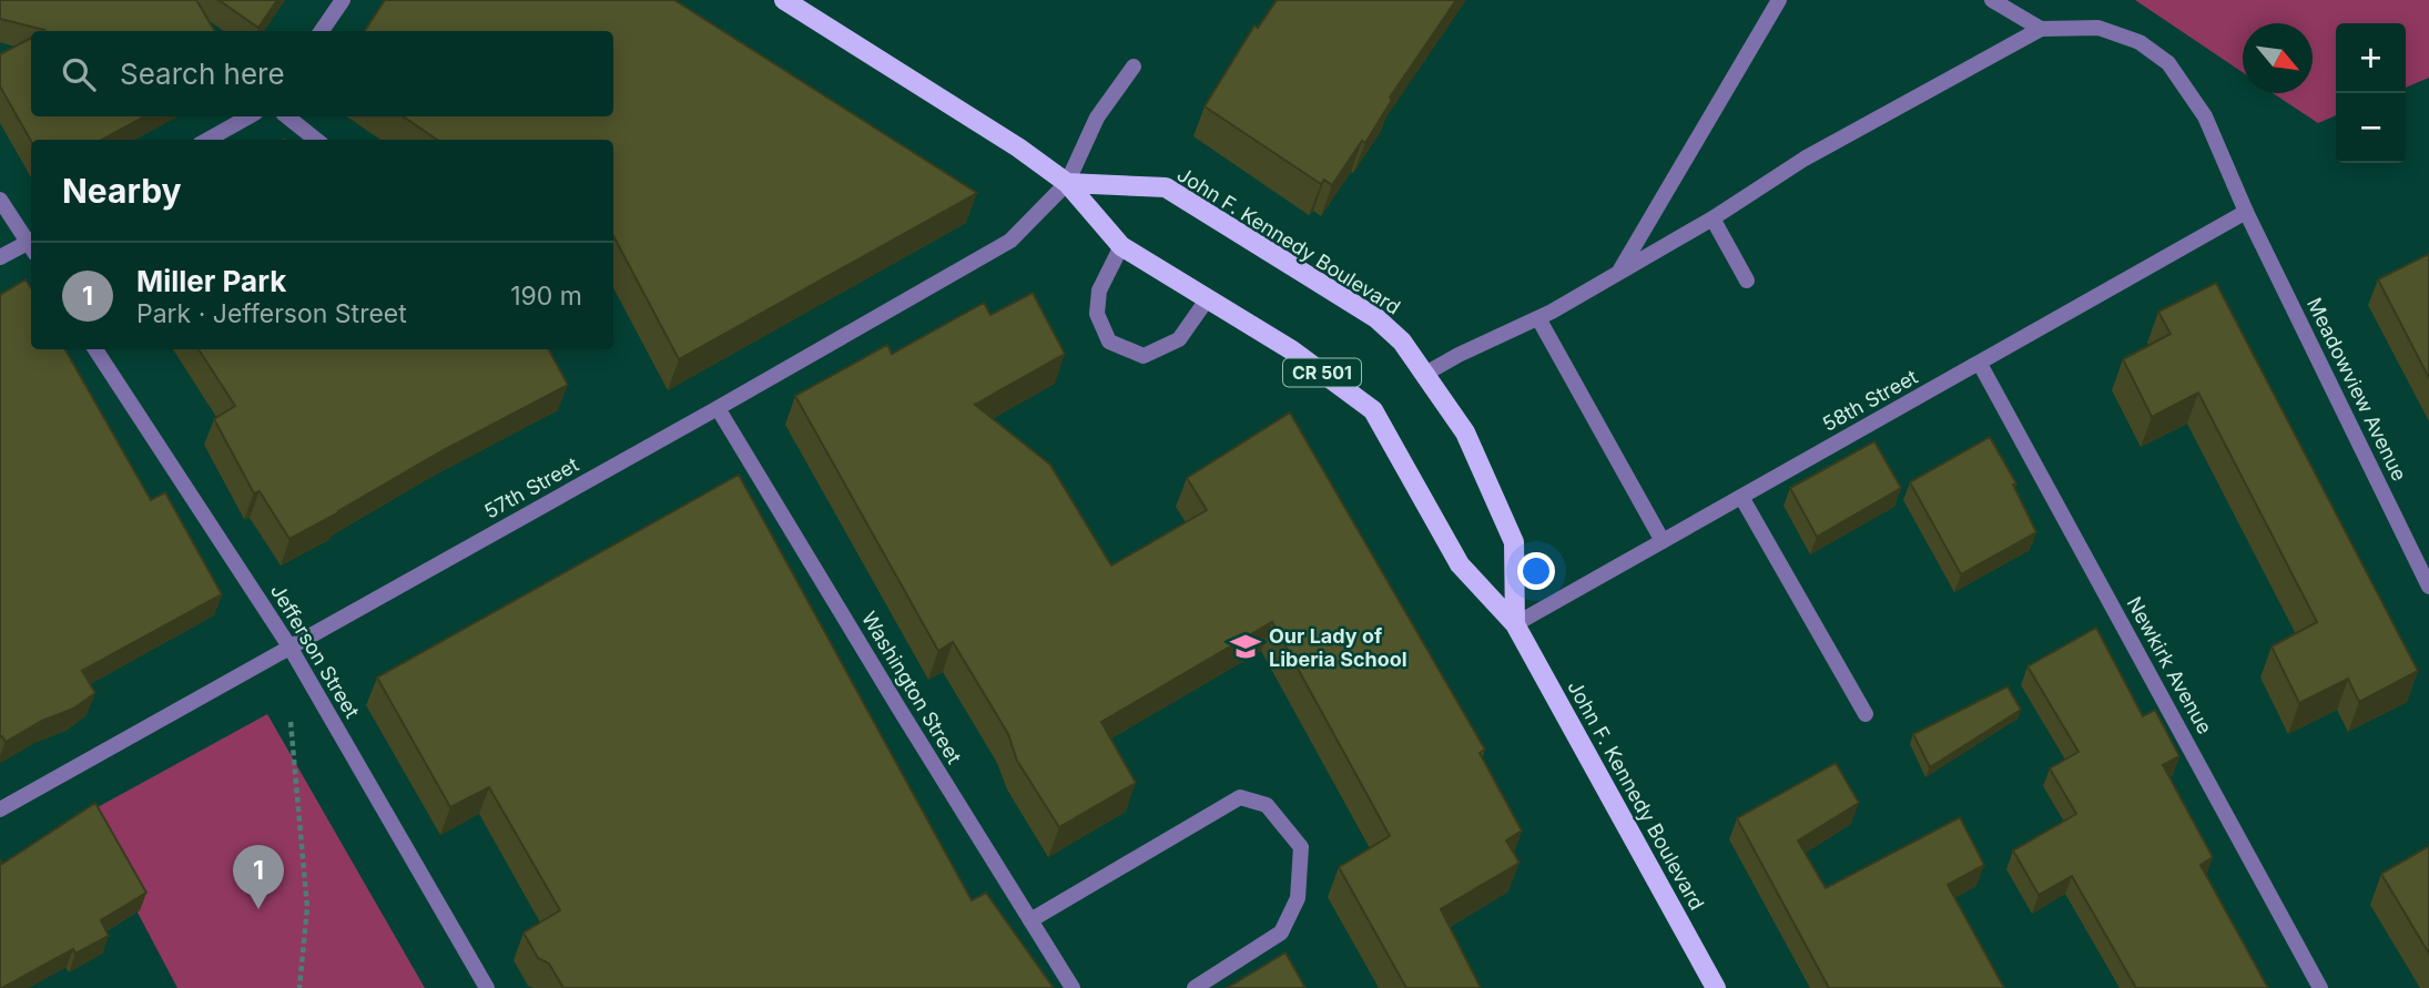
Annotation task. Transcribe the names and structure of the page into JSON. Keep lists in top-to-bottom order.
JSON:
{
  "streets": {
    "main road": ["John F. Kennedy Boulevard", "CR 501"],
    "street": [
      "Meadowview Avenue",
      "58th Street",
      "57th Street",
      "Jefferson Street",
      "Newkirk Avenue",
      "Washington Street"
    ]
  },
  "crossings": [
    ["John F. Kennedy Boulevard", "58th Street"],
    ["John F. Kennedy Boulevard", "57th Street"],
    ["Meadowview Avenue", "58th Street"],
    ["58th Street", "Newkirk Avenue"],
    ["57th Street", "Jefferson Street"],
    ["57th Street", "Washington Street"]
  ],
  "places": {
    "school or university": ["Our Lady of Liberia School"]
  },
  "north": "bottom right",
  "page": {
    "map_buttons": ["+", "−"],
    "search": "Search here",
    "heading": "Nearby",
    "list": [
      {
        "mark": "1",
        "name": "Miller Park",
        "note": "Park · Jefferson Street",
        "value": "190 m"
      }
    ],
    "pins": "1"
  }
}
